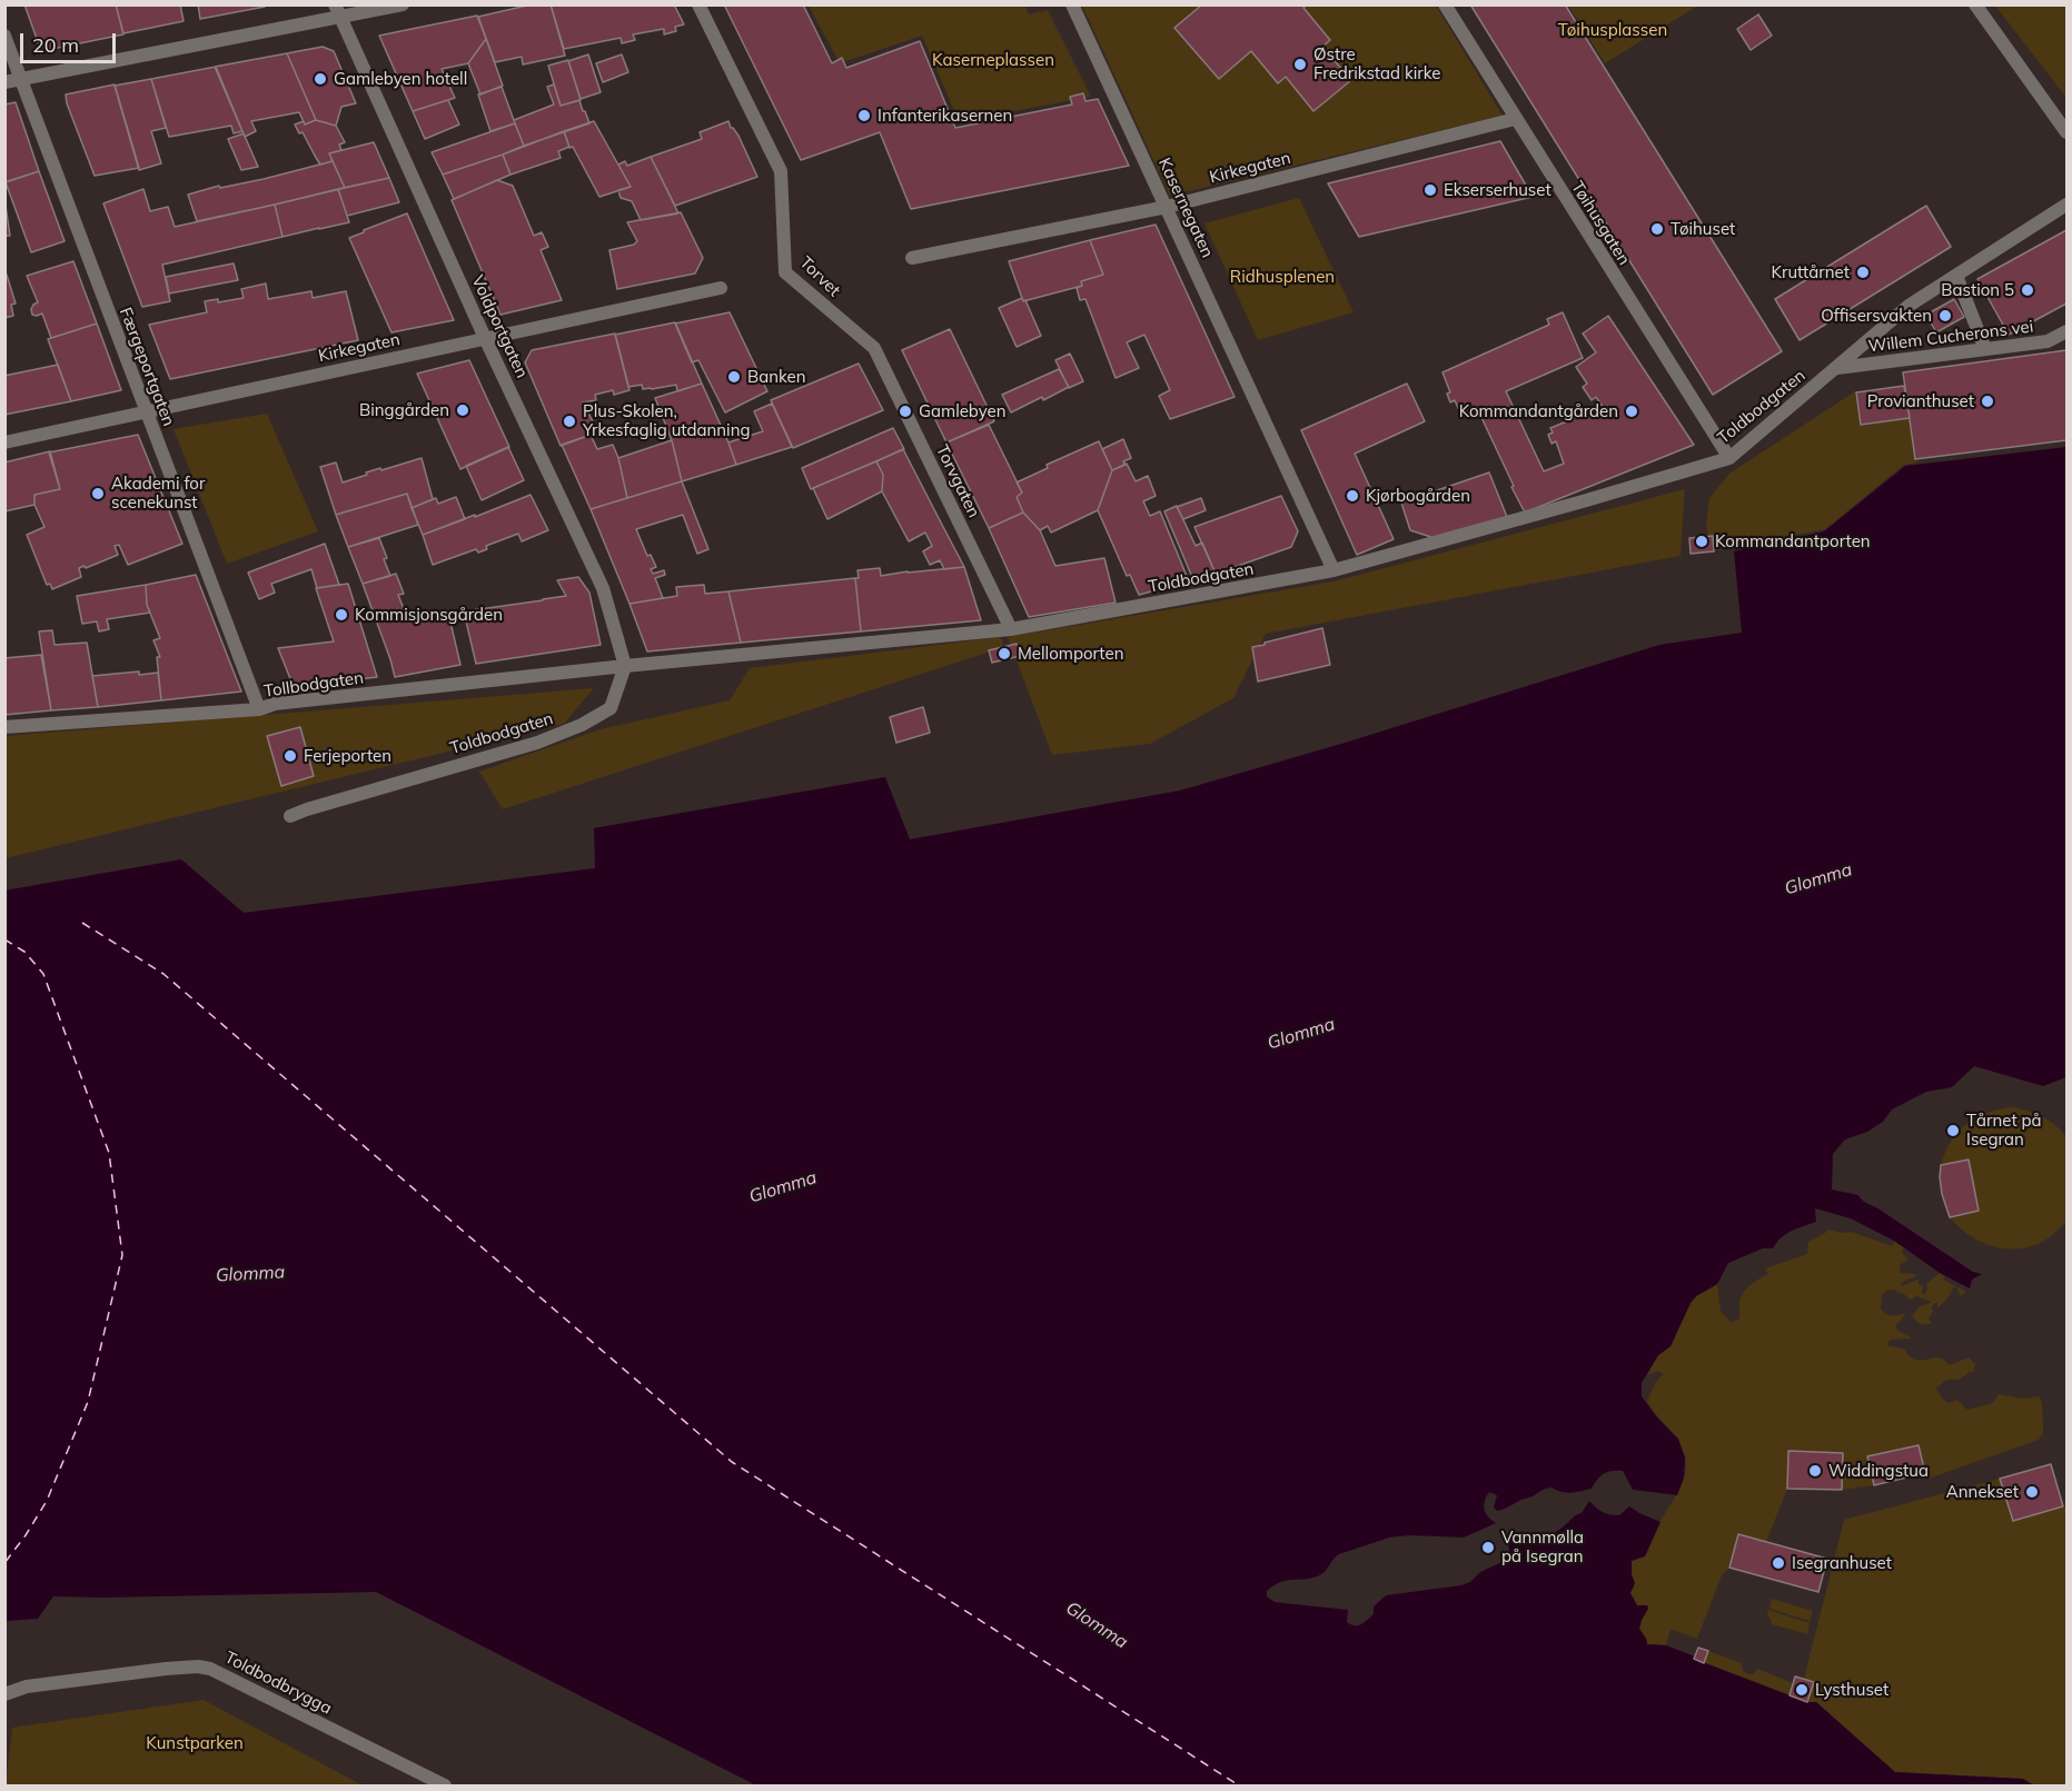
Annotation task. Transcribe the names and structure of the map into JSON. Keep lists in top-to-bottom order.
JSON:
{
  "streets": {
    "street": [
      "Kirkegaten",
      "Kasernegaten",
      "Tøihusgaten",
      "Torvet",
      "Voldportgaten",
      "Willem Cucherons vei",
      "Færgeportgaten",
      "Toldbodgaten",
      "Torvgaten",
      "Tollbodgaten",
      "Toldbodbrygga"
    ]
  },
  "crossings": [
    ["Kirkegaten", "Kasernegaten"],
    ["Kirkegaten", "Tøihusgaten"],
    ["Kirkegaten", "Voldportgaten"],
    ["Kirkegaten", "Færgeportgaten"],
    ["Kasernegaten", "Toldbodgaten"],
    ["Tøihusgaten", "Toldbodgaten"],
    ["Torvet", "Torvgaten"],
    ["Voldportgaten", "Toldbodgaten"],
    ["Voldportgaten", "Tollbodgaten"],
    ["Willem Cucherons vei", "Toldbodgaten"],
    ["Færgeportgaten", "Tollbodgaten"],
    ["Toldbodgaten", "Torvgaten"],
    ["Toldbodgaten", "Tollbodgaten"]
  ],
  "water": ["Glomma"],
  "parks": [
    "Tøihusplassen",
    "Kaserneplassen",
    "Ridhusplenen",
    "Kunstparken"
  ],
  "places": [
    "Østre Fredrikstad kirke",
    "Gamlebyen hotell",
    "Infanterikasernen",
    "Ekserserhuset",
    "Tøihuset",
    "Kruttårnet",
    "Bastion 5",
    "Offisersvakten",
    "Banken",
    "Provianthuset",
    "Binggården",
    "Gamlebyen",
    "Kommandantgården",
    "Plus-Skolen, Yrkesfaglig utdanning",
    "Akademi for scenekunst",
    "Kjørbogården",
    "Kommandantporten",
    "Kommisjonsgården",
    "Mellomporten",
    "Ferjeporten",
    "Tårnet på Isegran",
    "Widdingstua",
    "Annekset",
    "Vannmølla på Isegran",
    "Isegranhuset",
    "Lysthuset"
  ],
  "scale_bar": "20 m"
}
